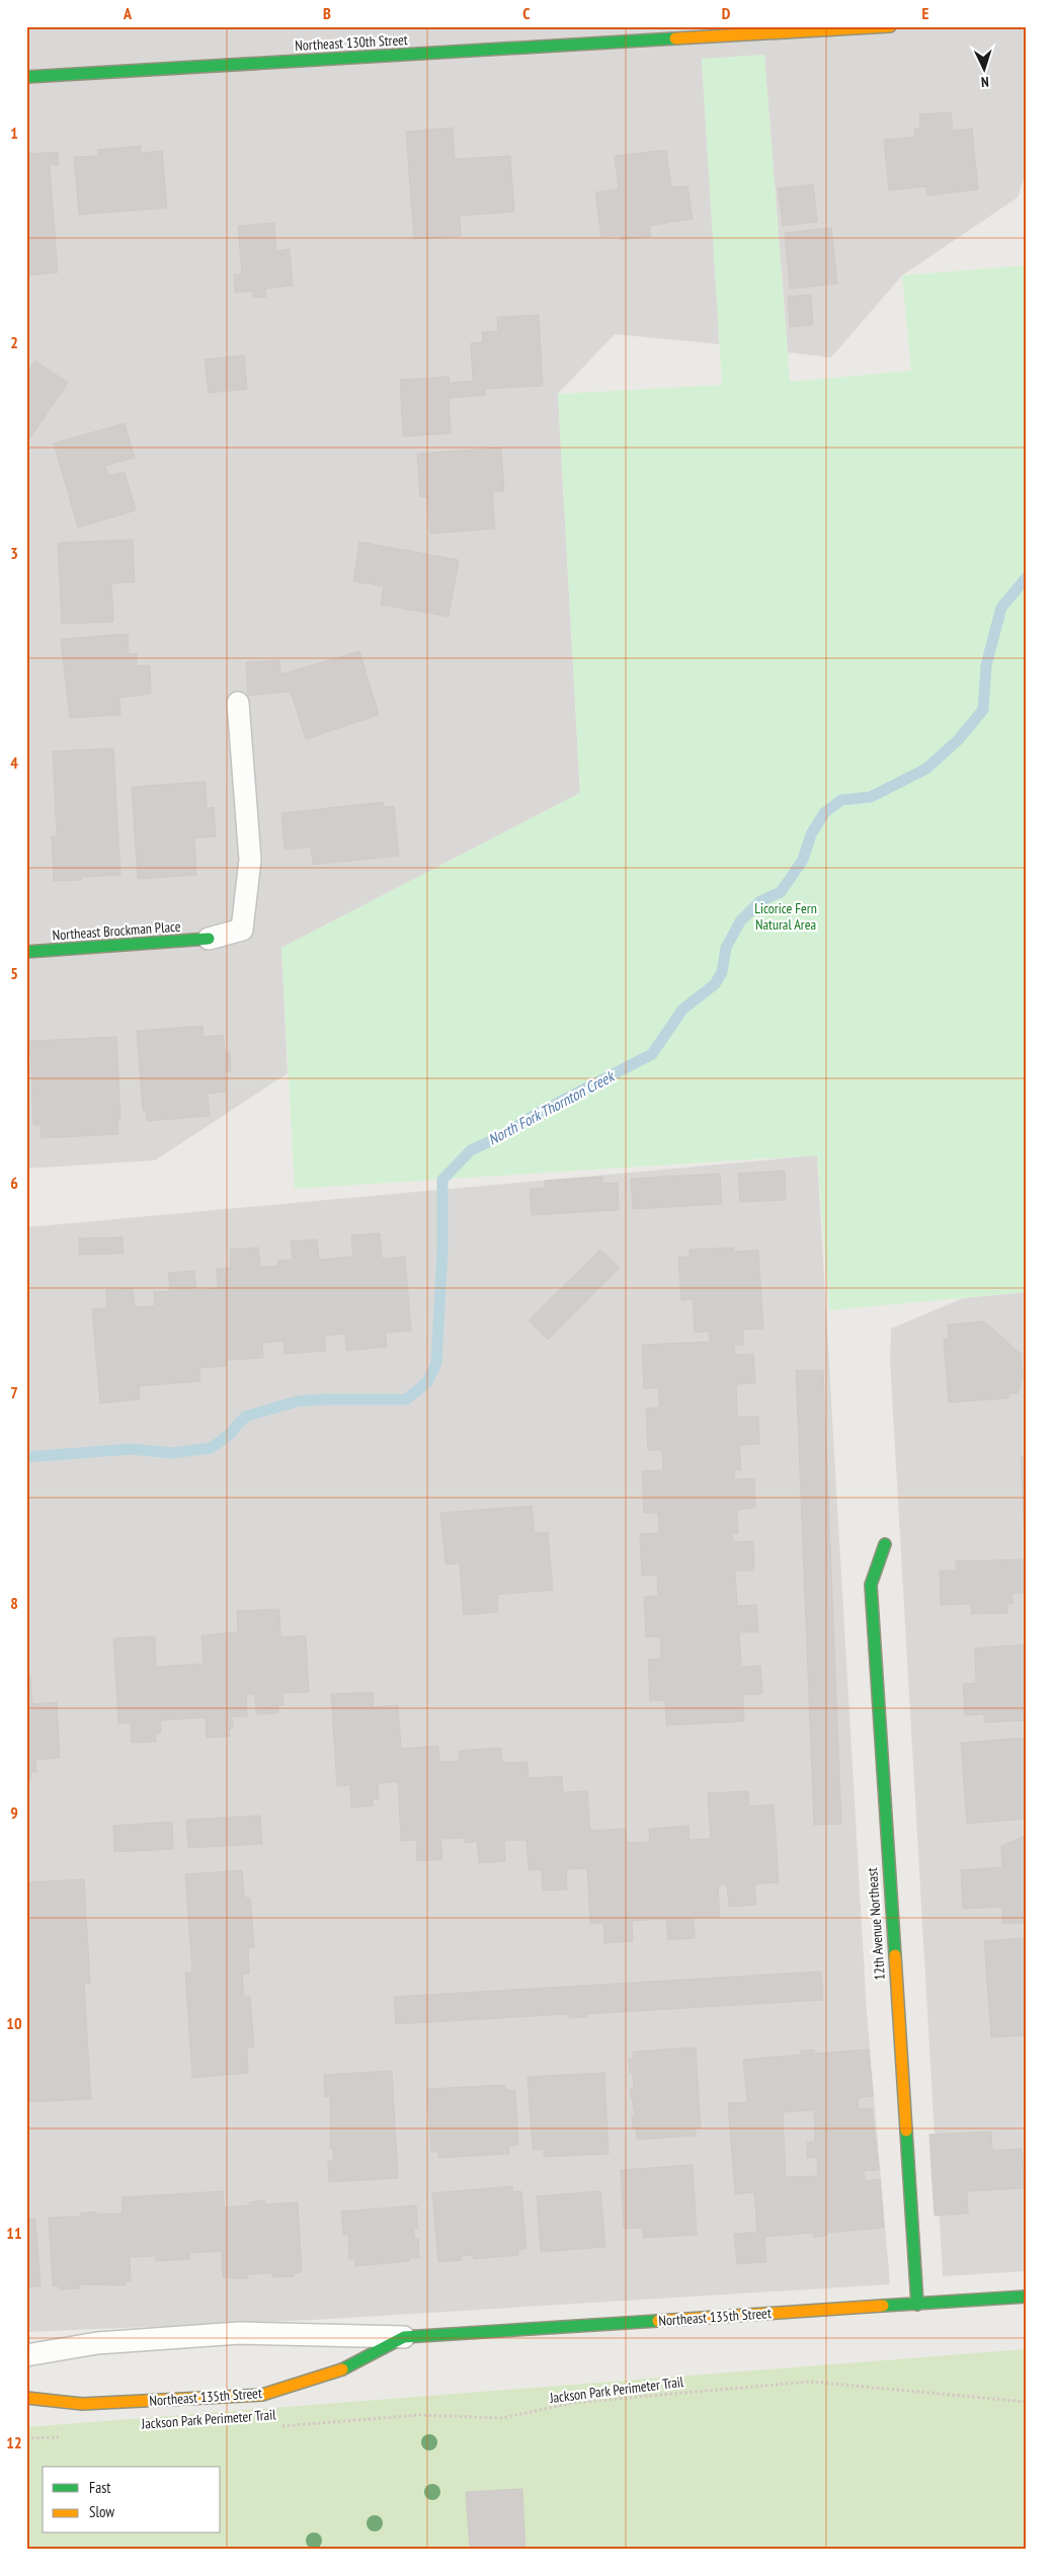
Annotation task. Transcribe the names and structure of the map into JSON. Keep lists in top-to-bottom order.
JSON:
{
  "streets": {
    "street": [
      "Northeast 130th Street",
      "Northeast Brockman Place",
      "12th Avenue Northeast",
      "Northeast 135th Street"
    ],
    "path": ["Jackson Park Perimeter Trail"]
  },
  "crossings": [
    ["12th Avenue Northeast", "Northeast 135th Street"]
  ],
  "water": ["North Fork Thornton Creek"],
  "parks": ["Licorice Fern Natural Area"],
  "legend": ["Fast", "Slow"],
  "north": "bottom",
  "grid": {
    "columns": [
      "A",
      "B",
      "C",
      "D",
      "E"
    ],
    "rows": [
      "1",
      "2",
      "3",
      "4",
      "5",
      "6",
      "7",
      "8",
      "9",
      "10",
      "11",
      "12"
    ]
  }
}
